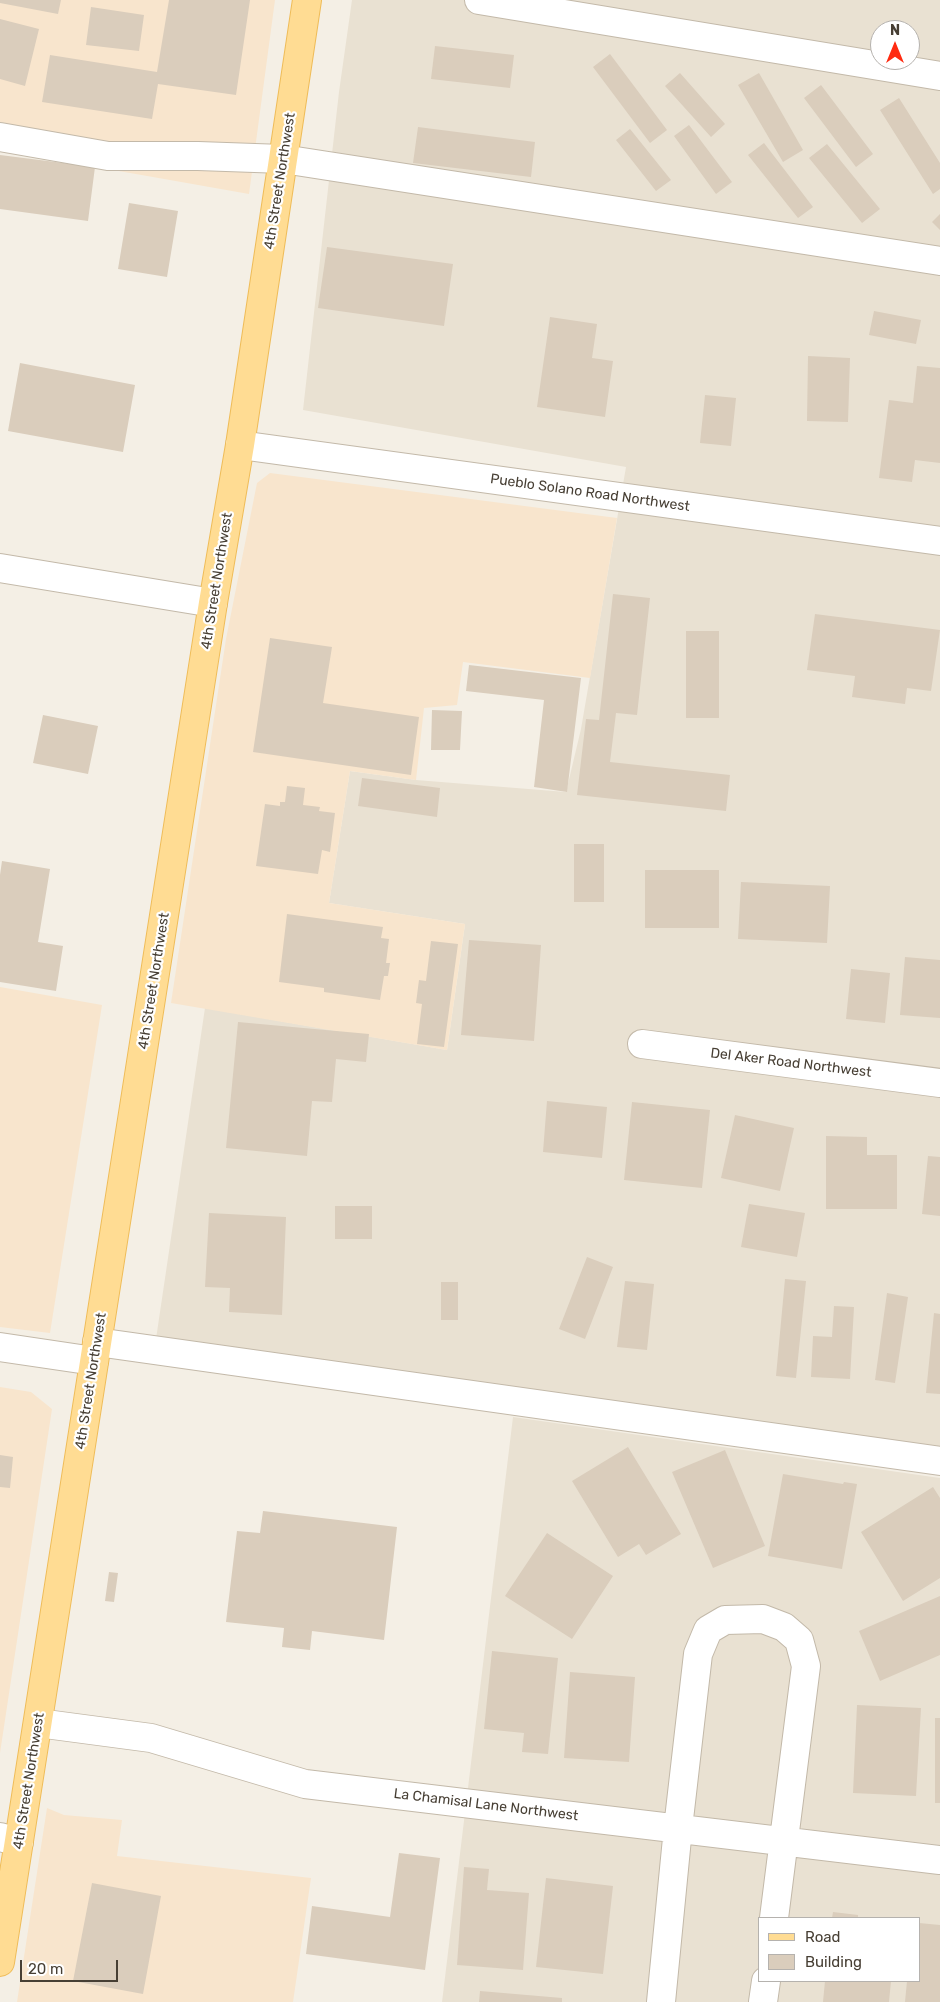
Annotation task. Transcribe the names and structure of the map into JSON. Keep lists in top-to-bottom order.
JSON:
{
  "streets": {
    "main road": ["4th Street Northwest"],
    "street": ["Pueblo Solano Road Northwest", "Del Aker Road Northwest", "La Chamisal Lane Northwest"]
  },
  "crossings": [
    ["4th Street Northwest", "Pueblo Solano Road Northwest"],
    ["4th Street Northwest", "La Chamisal Lane Northwest"]
  ],
  "legend": ["Road", "Building"],
  "scale_bar": "20 m",
  "north": "top"
}
